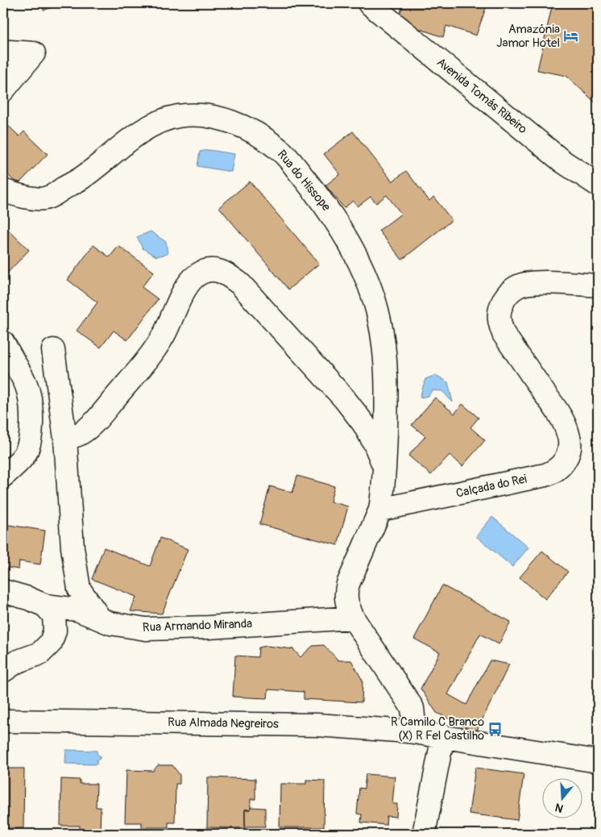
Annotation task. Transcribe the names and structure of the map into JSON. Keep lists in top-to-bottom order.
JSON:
{
  "streets": {
    "street": [
      "Avenida Tomás Ribeiro",
      "Rua do Hissope",
      "Calçada do Rei",
      "Rua Armando Miranda",
      "Rua Almada Negreiros"
    ]
  },
  "crossings": [
    ["Rua do Hissope", "Calçada do Rei"]
  ],
  "places": {
    "hotel": ["Amazónia Jamor Hotel"],
    "bus stop": ["R Camilo C Branco (X) R Fel Castilho"]
  },
  "north": "bottom"
}
